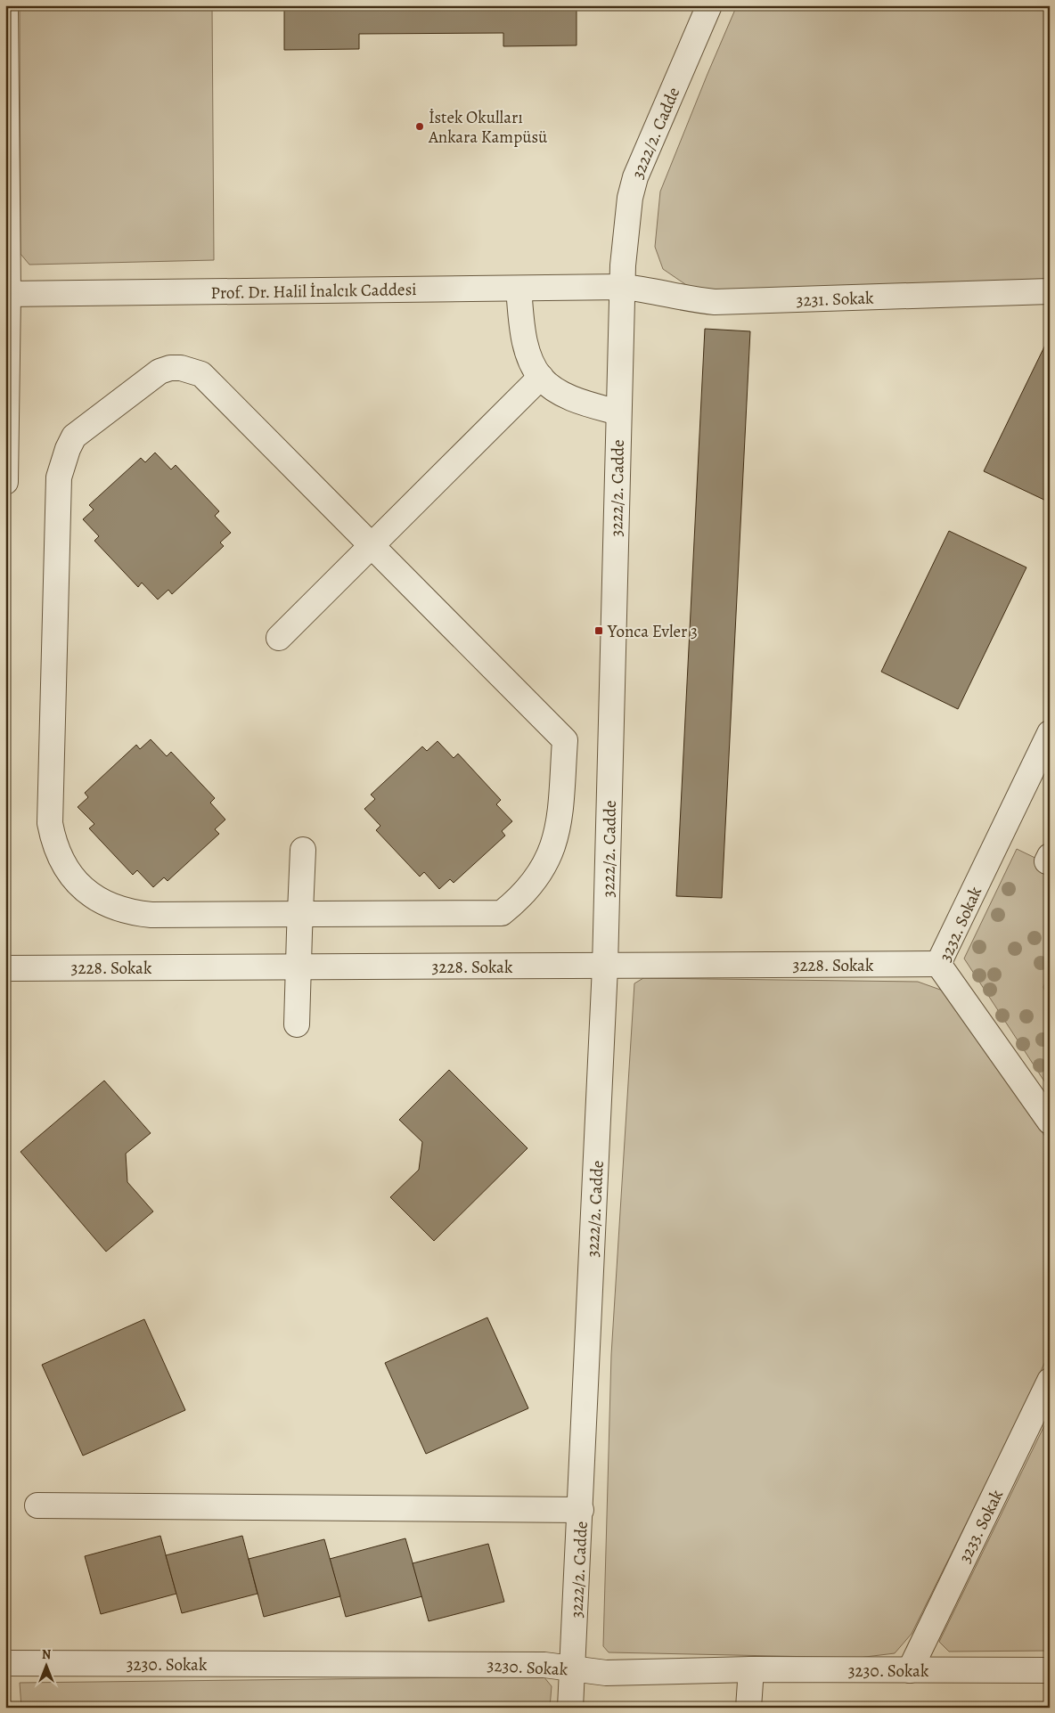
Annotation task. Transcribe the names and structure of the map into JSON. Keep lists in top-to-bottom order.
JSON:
{
  "streets": {
    "street": [
      "3222/2. Cadde",
      "Prof. Dr. Halil İnalcık Caddesi",
      "3231. Sokak",
      "3232. Sokak",
      "3228. Sokak",
      "3233. Sokak",
      "3230. Sokak"
    ]
  },
  "crossings": [
    ["3222/2. Cadde", "Prof. Dr. Halil İnalcık Caddesi"],
    ["3222/2. Cadde", "3231. Sokak"],
    ["3222/2. Cadde", "3228. Sokak"],
    ["3222/2. Cadde", "3230. Sokak"],
    ["Prof. Dr. Halil İnalcık Caddesi", "3231. Sokak"],
    ["3232. Sokak", "3228. Sokak"],
    ["3233. Sokak", "3230. Sokak"]
  ],
  "places": {
    "other": ["İstek Okulları Ankara Kampüsü"],
    "transit": ["Yonca Evler 3"]
  },
  "north": "top"
}
